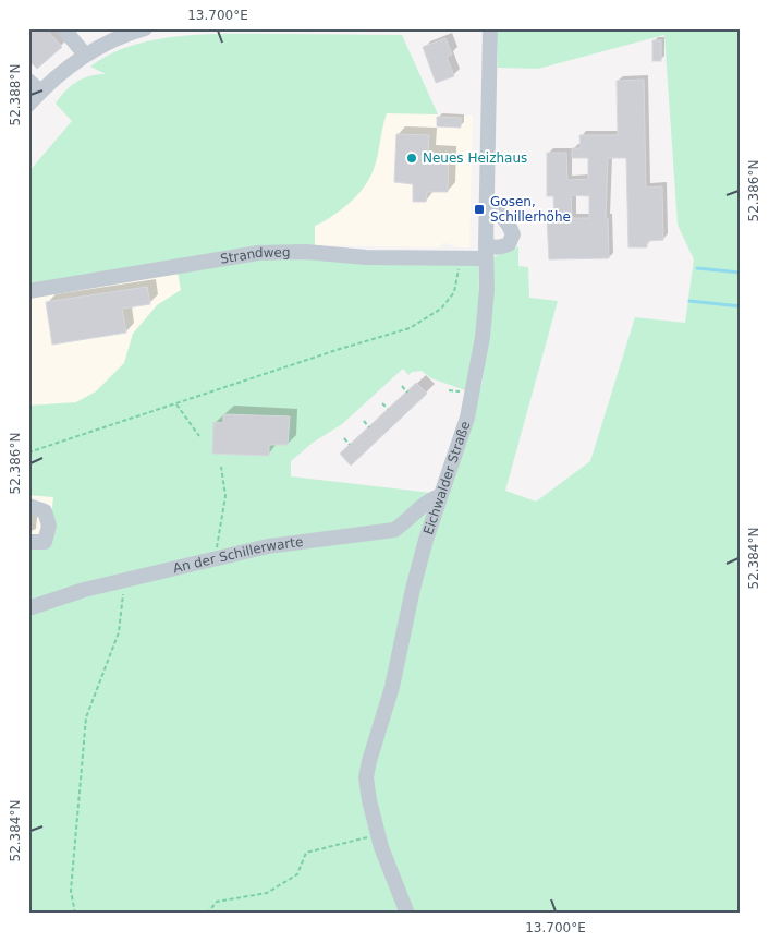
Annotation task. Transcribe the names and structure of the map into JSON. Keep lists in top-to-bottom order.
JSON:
{
  "streets": {
    "street": ["Strandweg", "Eichwalder Straße", "An der Schillerwarte"]
  },
  "crossings": [
    ["Strandweg", "Eichwalder Straße"],
    ["Eichwalder Straße", "An der Schillerwarte"]
  ],
  "places": {
    "other": ["Neues Heizhaus"],
    "transit": ["Gosen, Schillerhöhe"]
  },
  "coordinates": [
    "13.700°E",
    "52.388°N",
    "52.386°N",
    "52.384°N"
  ]
}
